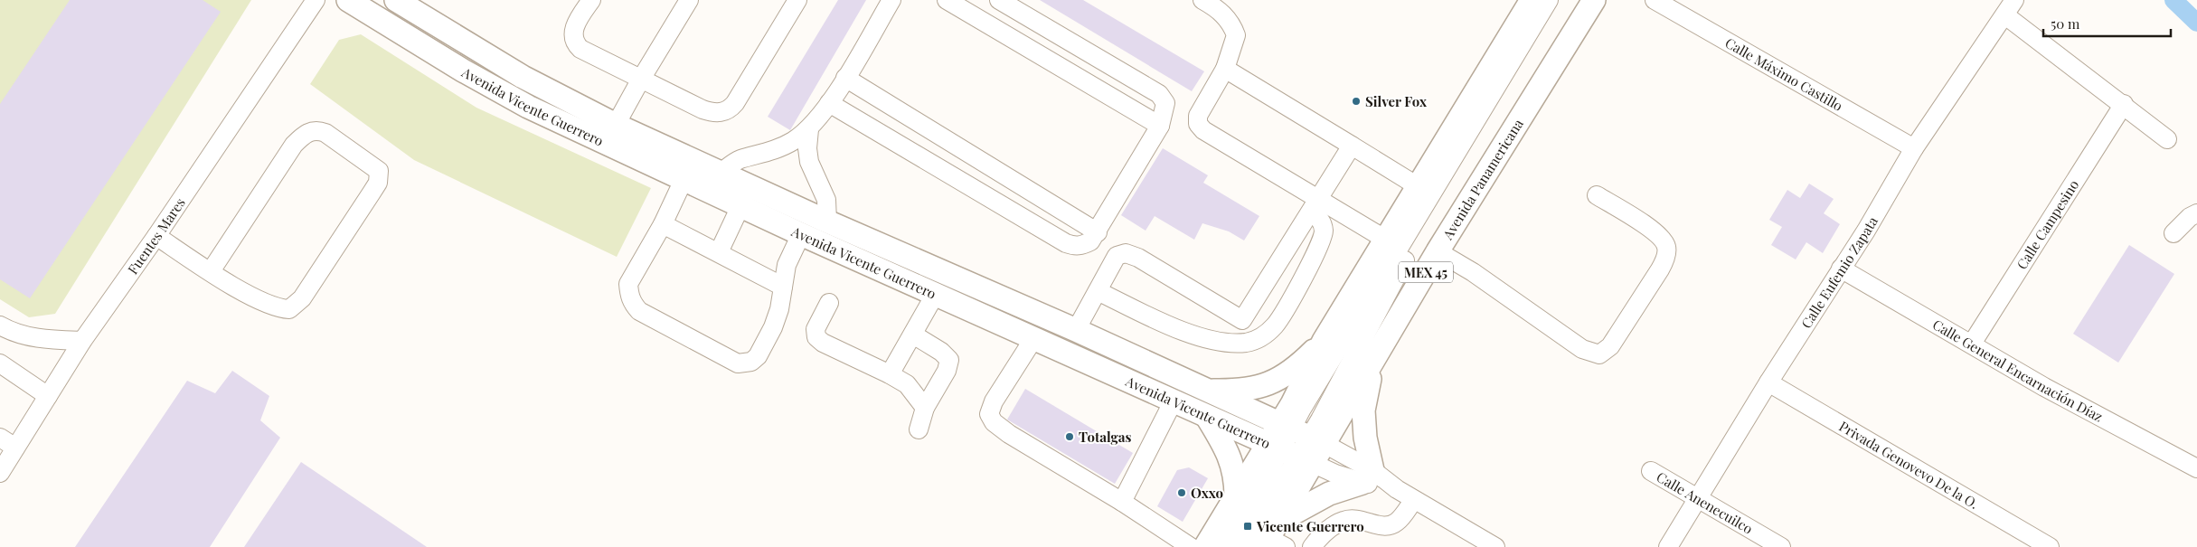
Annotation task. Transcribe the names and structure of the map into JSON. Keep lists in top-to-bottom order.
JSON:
{
  "streets": {
    "main road": ["Avenida Vicente Guerrero", "Avenida Panamericana", "MEX 45"],
    "street": [
      "Calle Máximo Castillo",
      "Calle Campesino",
      "Fuentes Mares",
      "Calle Eufemio Zapata",
      "Calle General Encarnación Díaz",
      "Privada Genovevo De la O.",
      "Calle Anenecuilco"
    ]
  },
  "crossings": [
    ["Calle Máximo Castillo", "Calle Eufemio Zapata"],
    ["Avenida Vicente Guerrero", "Avenida Panamericana"],
    ["Calle Campesino", "Calle General Encarnación Díaz"],
    ["Calle Eufemio Zapata", "Calle General Encarnación Díaz"],
    ["Calle Eufemio Zapata", "Privada Genovevo De la O."],
    ["Calle Eufemio Zapata", "Calle Anenecuilco"]
  ],
  "places": {
    "other": ["Silver Fox", "Totalgas", "Oxxo"],
    "transit": ["Vicente Guerrero"]
  },
  "scale_bar": "50 m"
}
